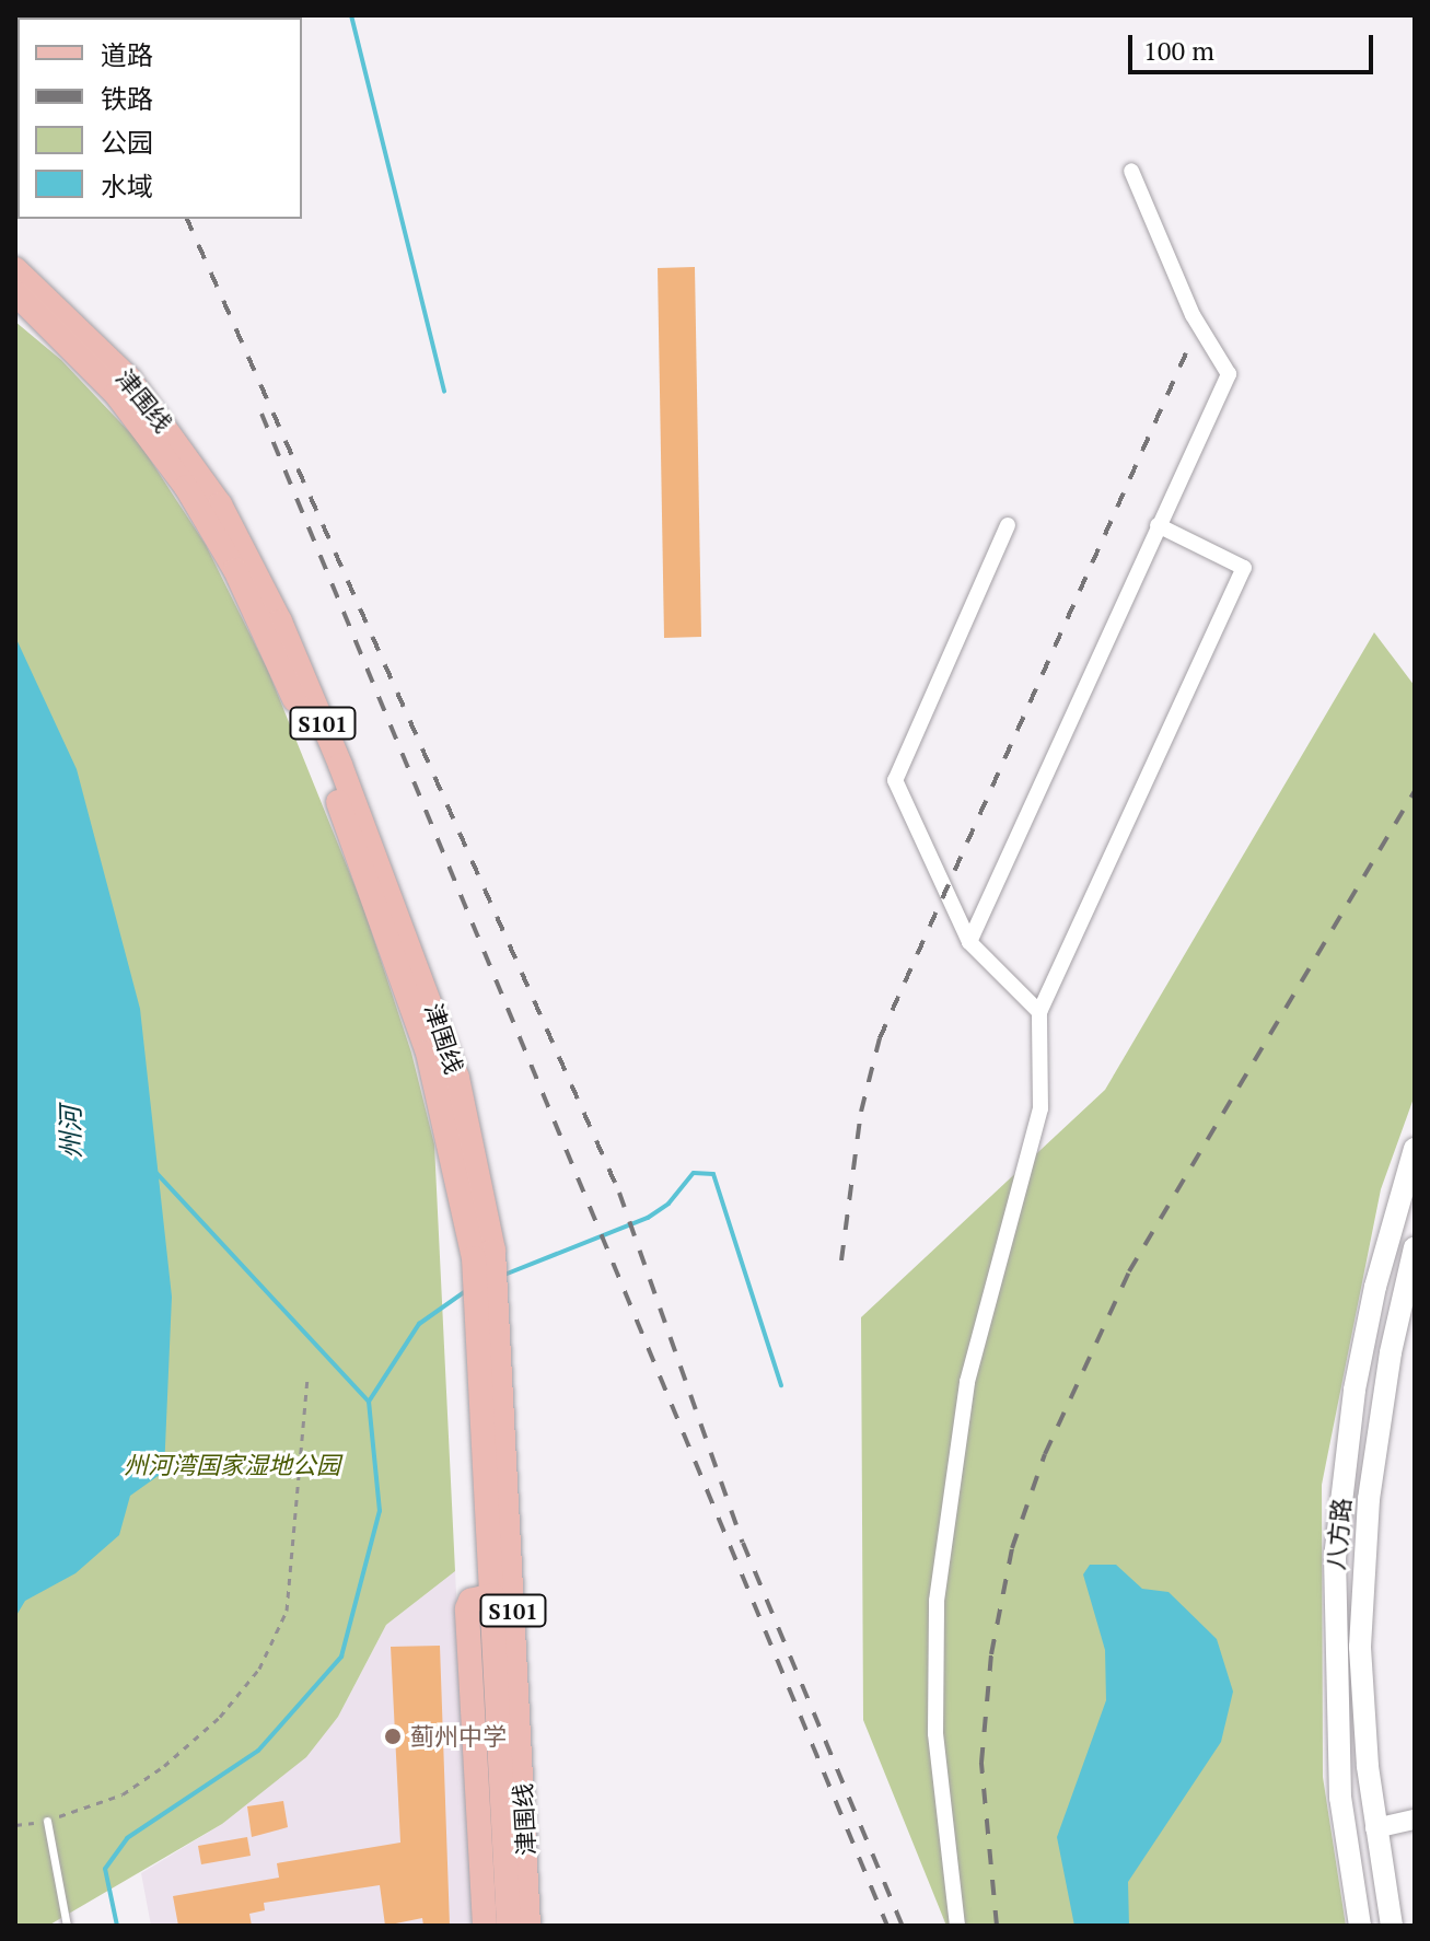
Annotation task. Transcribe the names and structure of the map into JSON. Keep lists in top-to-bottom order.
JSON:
{
  "streets": {
    "main road": ["津围线", "S101", "八方路"]
  },
  "water": ["州河"],
  "parks": ["州河湾国家湿地公园"],
  "places": ["蓟州中学"],
  "legend": [
    "道路",
    "铁路",
    "公园",
    "水域"
  ],
  "scale_bar": "100 m"
}
